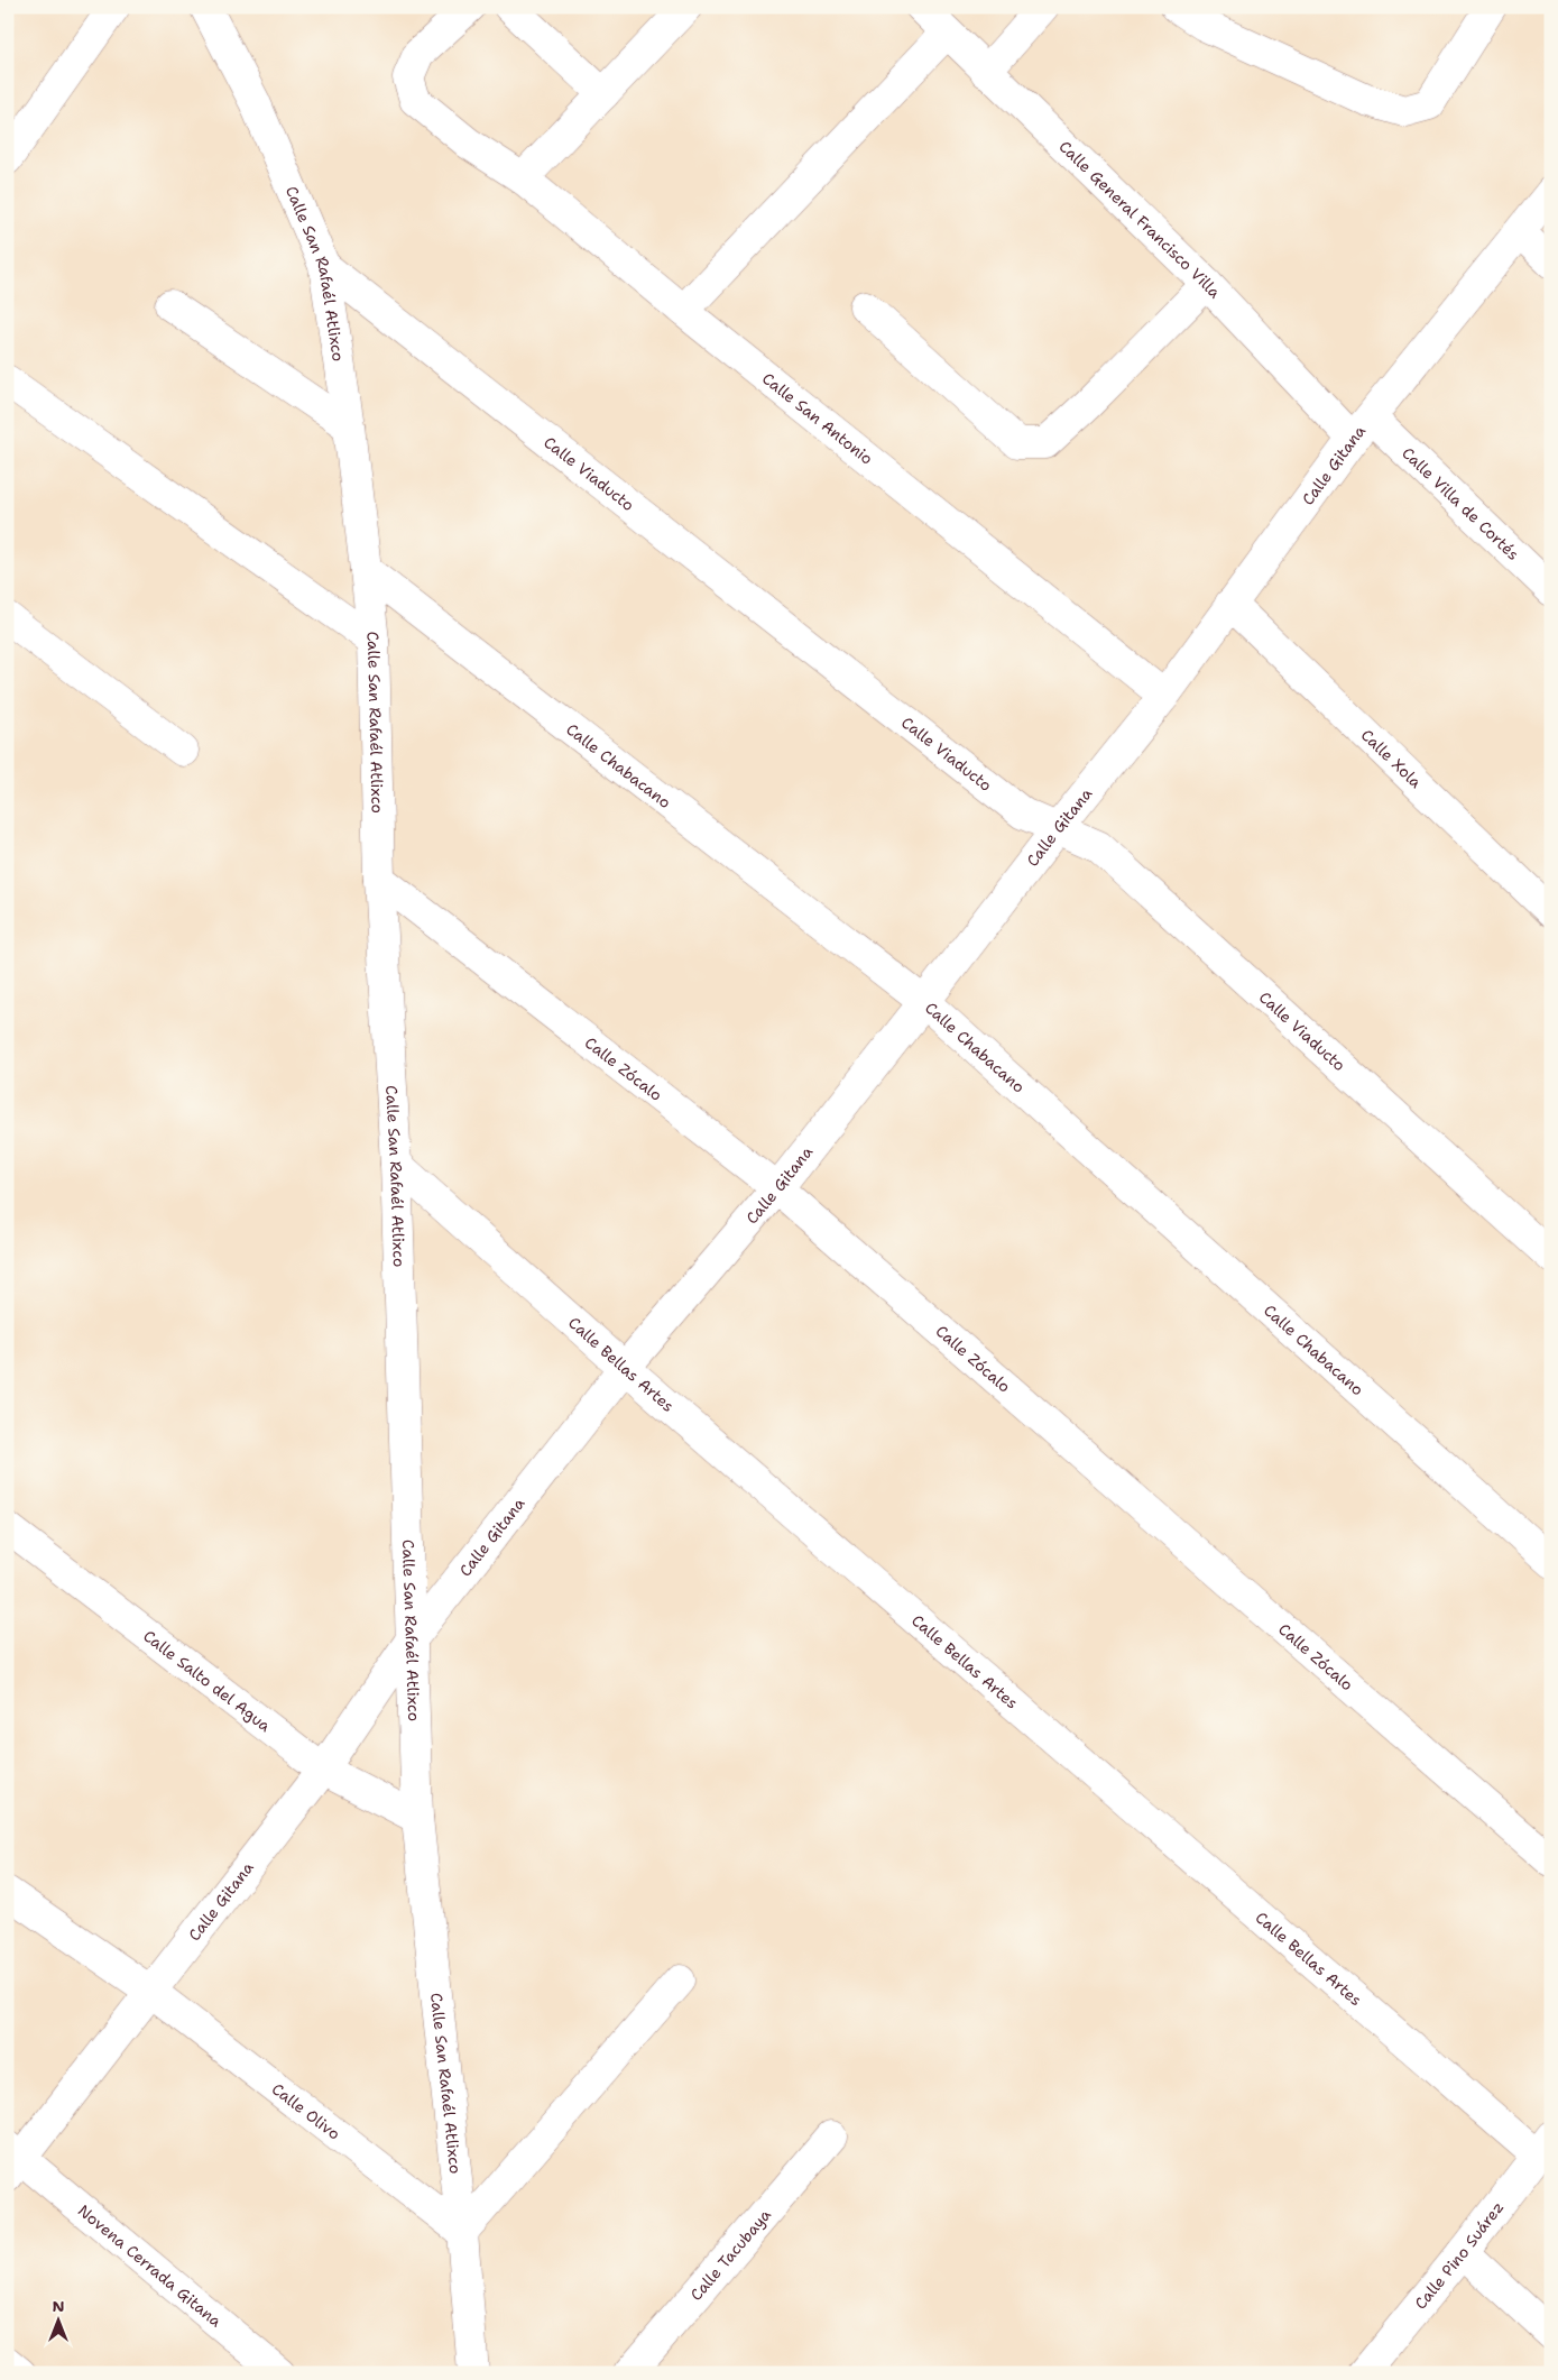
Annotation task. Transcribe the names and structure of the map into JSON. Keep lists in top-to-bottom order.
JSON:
{
  "streets": {
    "street": [
      "Calle General Francisco Villa",
      "Calle San Rafaél Atlixco",
      "Calle San Antonio",
      "Calle Gitana",
      "Calle Viaducto",
      "Calle Villa de Cortés",
      "Calle Xola",
      "Calle Chabacano",
      "Calle Zócalo",
      "Calle Bellas Artes",
      "Calle Salto del Agua",
      "Calle Olivo",
      "Calle Tacubaya",
      "Calle Pino Suárez",
      "Novena Cerrada Gitana"
    ]
  },
  "crossings": [
    ["Calle General Francisco Villa", "Calle Gitana"],
    ["Calle General Francisco Villa", "Calle Villa de Cortés"],
    ["Calle San Rafaél Atlixco", "Calle Gitana"],
    ["Calle San Rafaél Atlixco", "Calle Viaducto"],
    ["Calle San Rafaél Atlixco", "Calle Chabacano"],
    ["Calle San Rafaél Atlixco", "Calle Zócalo"],
    ["Calle San Rafaél Atlixco", "Calle Bellas Artes"],
    ["Calle San Rafaél Atlixco", "Calle Salto del Agua"],
    ["Calle San Rafaél Atlixco", "Calle Olivo"],
    ["Calle San Antonio", "Calle Gitana"],
    ["Calle Gitana", "Calle Viaducto"],
    ["Calle Gitana", "Calle Villa de Cortés"],
    ["Calle Gitana", "Calle Xola"],
    ["Calle Gitana", "Calle Chabacano"],
    ["Calle Gitana", "Calle Zócalo"],
    ["Calle Gitana", "Calle Bellas Artes"],
    ["Calle Gitana", "Calle Salto del Agua"],
    ["Calle Gitana", "Calle Olivo"],
    ["Calle Gitana", "Novena Cerrada Gitana"],
    ["Calle Bellas Artes", "Calle Pino Suárez"]
  ],
  "north": "top"
}
